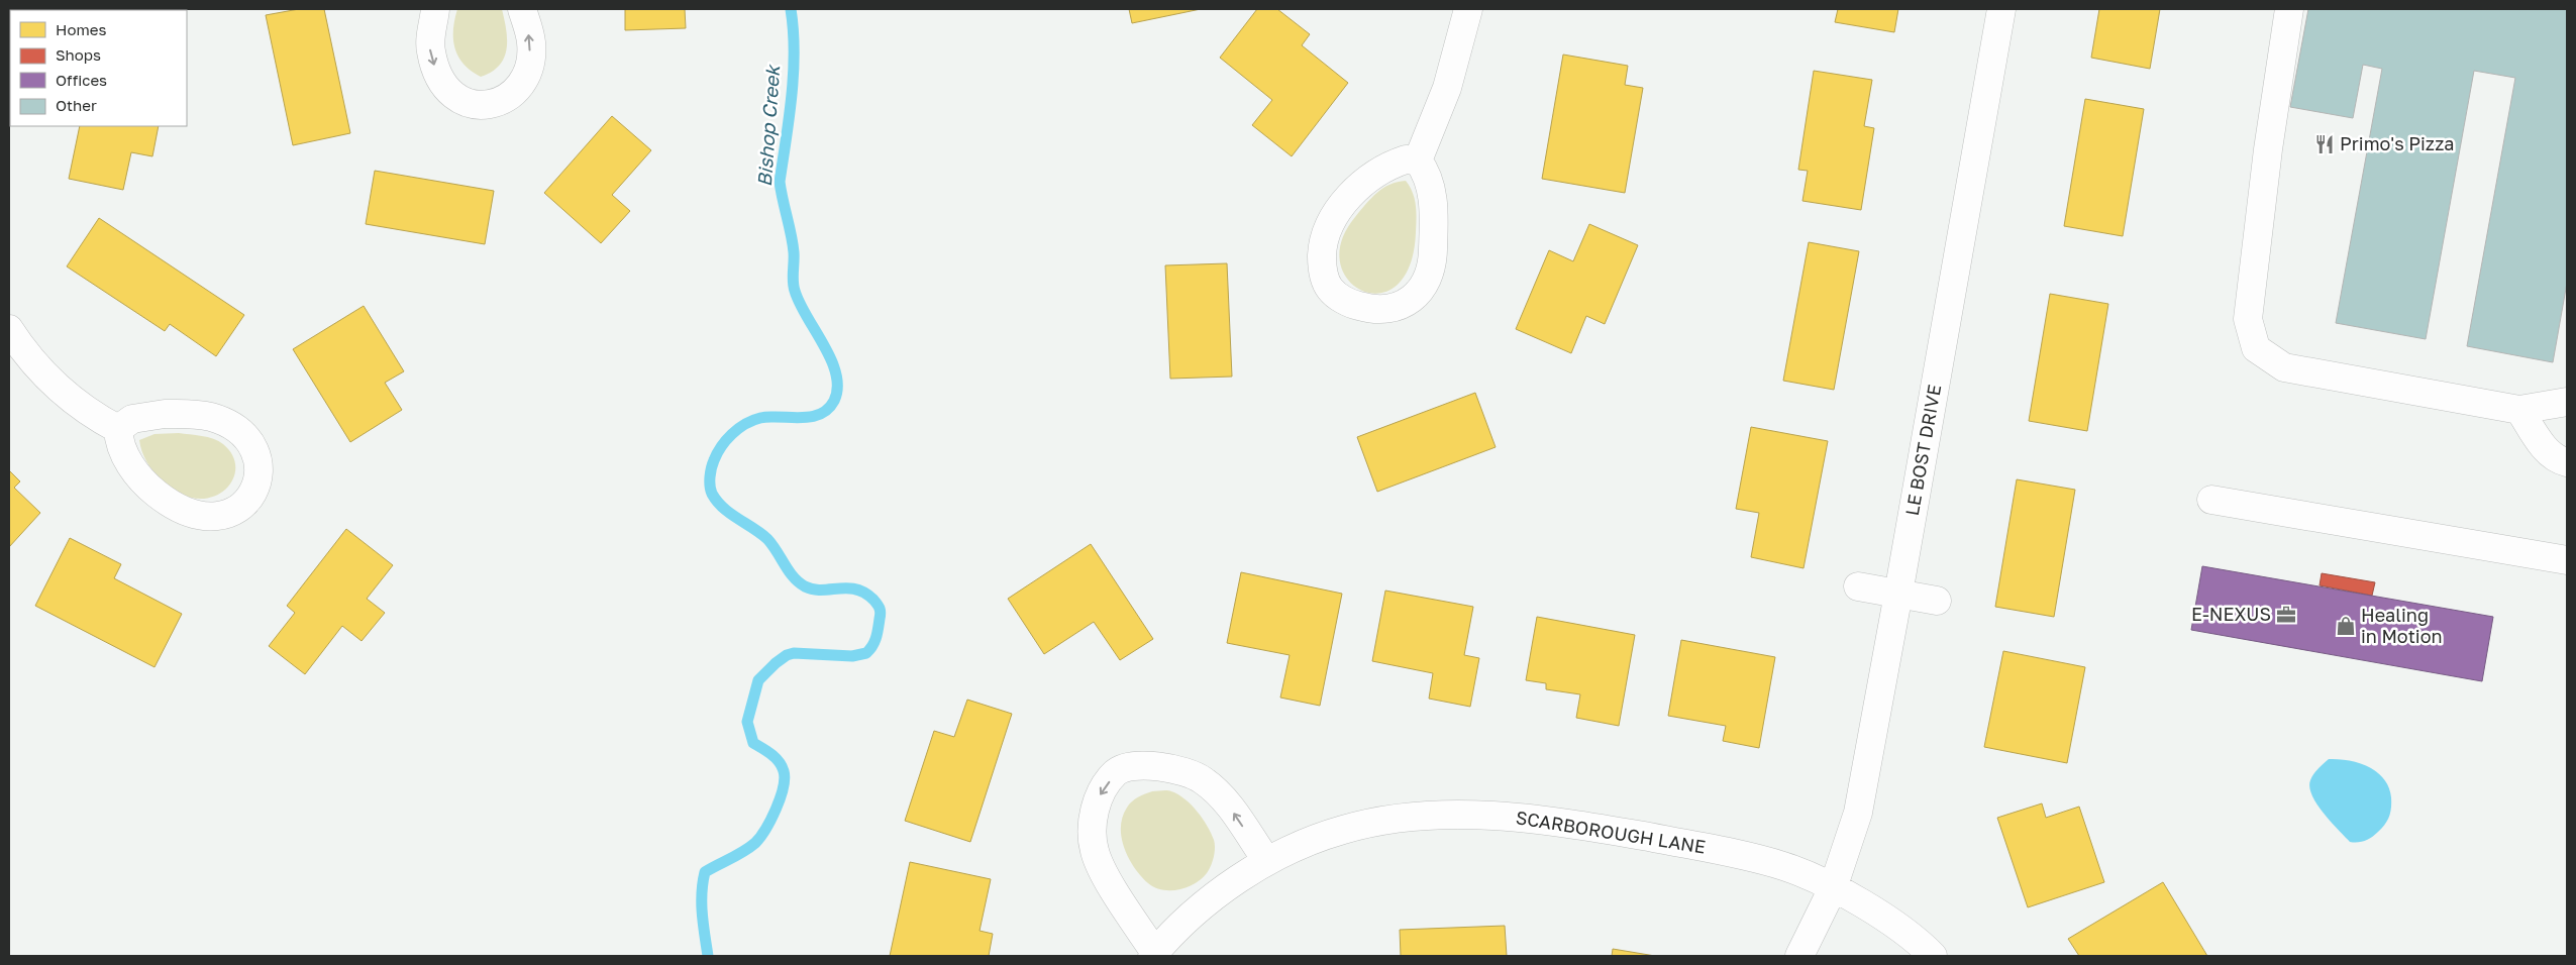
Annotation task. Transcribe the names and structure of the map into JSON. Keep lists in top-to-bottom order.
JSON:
{
  "streets": {
    "street": ["LE BOST DRIVE", "SCARBOROUGH LANE"]
  },
  "crossings": [
    ["LE BOST DRIVE", "SCARBOROUGH LANE"]
  ],
  "water": ["Bishop Creek"],
  "places": {
    "restaurant": ["Primo's Pizza"],
    "office": ["E-NEXUS"],
    "shop": ["Healing in Motion"]
  },
  "legend": [
    "Homes",
    "Shops",
    "Offices",
    "Other"
  ]
}
